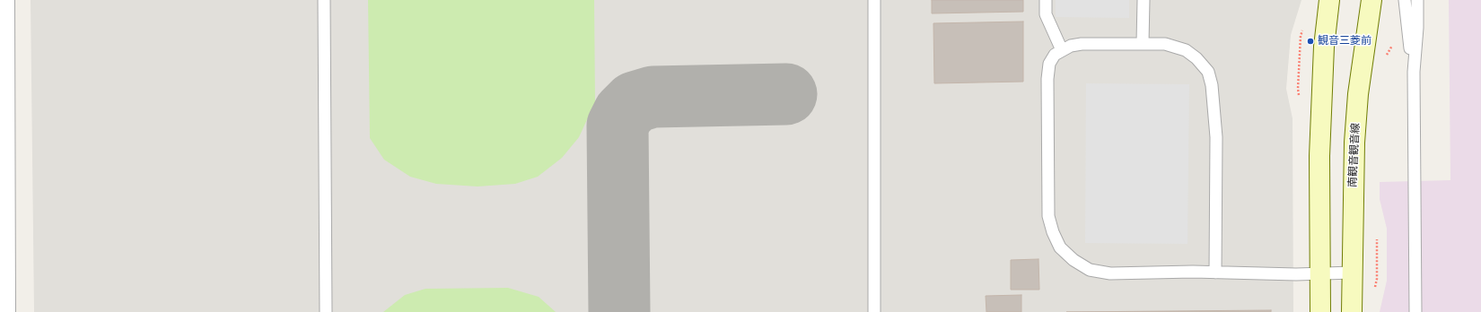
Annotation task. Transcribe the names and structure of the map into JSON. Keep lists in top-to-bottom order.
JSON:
{
  "streets": {
    "main road": ["南観音観音線"]
  },
  "places": ["観音三菱前"]
}
